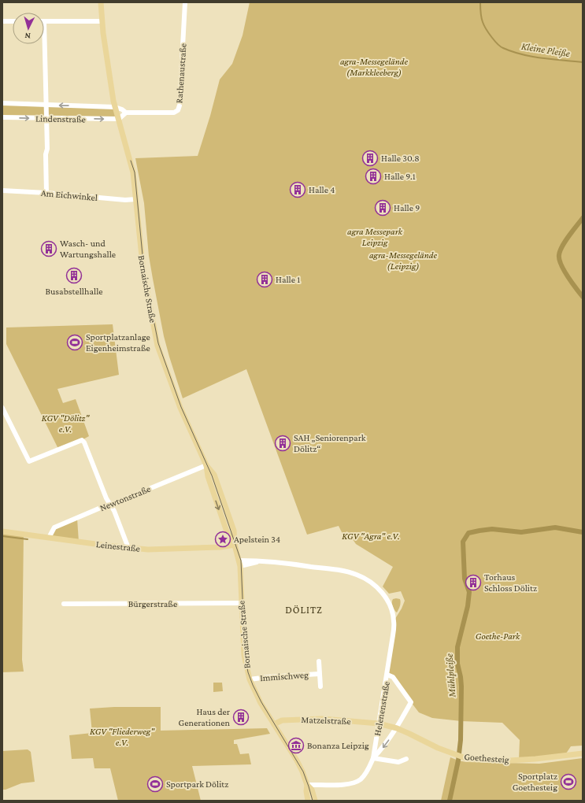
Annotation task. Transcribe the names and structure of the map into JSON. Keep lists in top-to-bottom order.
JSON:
{
  "streets": {
    "main road": [
      "Bornaische Straße",
      "Leinestraße",
      "Matzelstraße",
      "Goethesteig"
    ],
    "street": [
      "Rathenaustraße",
      "Lindenstraße",
      "Am Eichwinkel",
      "Newtonstraße",
      "Bürgerstraße",
      "Immischweg",
      "Helenenstraße"
    ]
  },
  "crossings": [
    ["Rathenaustraße", "Lindenstraße"],
    ["Rathenaustraße", "Bornaische Straße"],
    ["Lindenstraße", "Bornaische Straße"],
    ["Am Eichwinkel", "Bornaische Straße"],
    ["Bornaische Straße", "Newtonstraße"],
    ["Bornaische Straße", "Leinestraße"],
    ["Bornaische Straße", "Bürgerstraße"],
    ["Bornaische Straße", "Immischweg"],
    ["Bornaische Straße", "Helenenstraße"],
    ["Bornaische Straße", "Matzelstraße"],
    ["Newtonstraße", "Leinestraße"],
    ["Helenenstraße", "Matzelstraße"],
    ["Helenenstraße", "Goethesteig"],
    ["Matzelstraße", "Goethesteig"]
  ],
  "districts": ["DÖLITZ"],
  "water": ["Kleine Pleiße", "Mühlpleiße"],
  "parks": [
    "agra-Messegelände (Markkleeberg)",
    "agra Messepark Leipzig",
    "agra-Messegelände (Leipzig)",
    "KGV \"Dölitz\" e.V.",
    "KGV \"Agra\" e.V.",
    "Goethe-Park",
    "KGV \"Fliederweg\" e.V."
  ],
  "places": {
    "building": [
      "Halle 30.8",
      "Halle 9.1",
      "Halle 4",
      "Halle 9",
      "Wasch- und Wartungshalle",
      "Busabstellhalle",
      "Halle 1",
      "SAH „Seniorenpark Dölitz“",
      "Torhaus Schloss Dölitz",
      "Haus der Generationen"
    ],
    "sports": ["Sportplatzanlage Eigenheimstraße", "Sportplatz Goethesteig", "Sportpark Dölitz"],
    "place": ["Apelstein 34"],
    "museum": ["Bonanza Leipzig"]
  },
  "north": "bottom"
}
